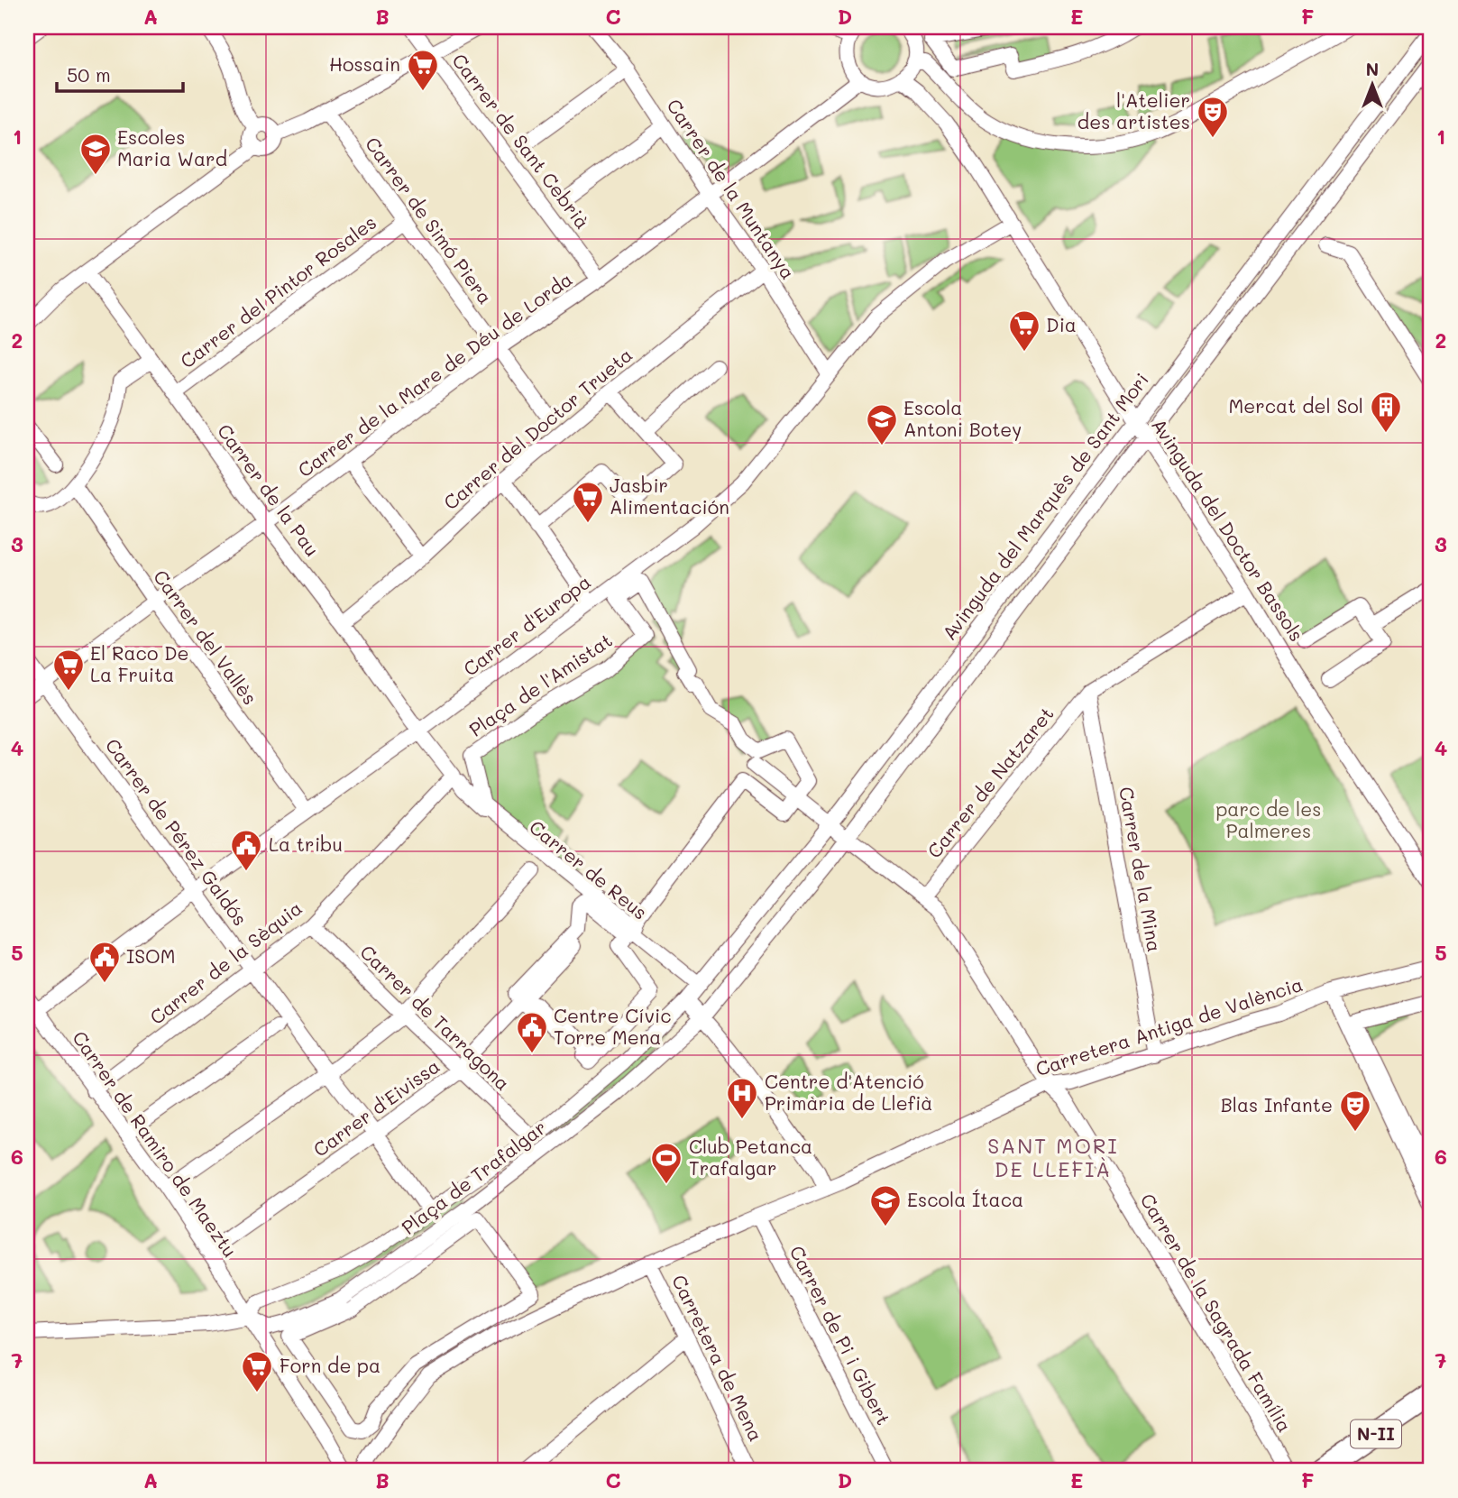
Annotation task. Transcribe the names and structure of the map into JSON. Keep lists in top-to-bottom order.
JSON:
{
  "streets": {
    "main road": ["N-II"],
    "street": [
      "Carrer de Sant Cebrià",
      "Carrer de la Muntanya",
      "Carrer de Simó Piera",
      "Carrer del Pintor Rosales",
      "Carrer de la Mare de Déu de Lorda",
      "Carrer del Doctor Trueta",
      "Carrer de la Pau",
      "Avinguda del Marquès de Sant Mori",
      "Avinguda del Doctor Bassols",
      "Carrer d'Europa",
      "Carrer del Vallès",
      "Plaça de l'Amistat",
      "Carrer de Natzaret",
      "Carrer de Pérez Galdós",
      "Carrer de la Mina",
      "Carrer de Reus",
      "Carrer de la Sèquia",
      "Carrer de Tarragona",
      "Carretera Antiga de València",
      "Carrer d'Eivissa",
      "Carrer de Ramiro de Maeztu",
      "Plaça de Trafalgar",
      "Carrer de la Sagrada Família",
      "Carrer de Pi i Gibert",
      "Carretera de Mena"
    ]
  },
  "crossings": [
    ["Carrer de Sant Cebrià", "Carrer de la Mare de Déu de Lorda"],
    ["Carrer de la Muntanya", "Carrer de la Mare de Déu de Lorda"],
    ["Carrer de la Muntanya", "Carrer del Doctor Trueta"],
    ["Carrer de la Muntanya", "Carrer d'Europa"],
    ["Carrer de Simó Piera", "Carrer del Pintor Rosales"],
    ["Carrer de Simó Piera", "Carrer de la Mare de Déu de Lorda"],
    ["Carrer del Pintor Rosales", "Carrer de la Pau"],
    ["Carrer de la Mare de Déu de Lorda", "Carrer de la Pau"],
    ["Carrer de la Mare de Déu de Lorda", "Carrer del Vallès"],
    ["Carrer de la Mare de Déu de Lorda", "Carrer de Pérez Galdós"],
    ["Carrer del Doctor Trueta", "Carrer de la Pau"],
    ["Carrer de la Pau", "Carrer d'Europa"],
    ["Carrer de la Pau", "Carrer de Reus"],
    ["Avinguda del Marquès de Sant Mori", "Avinguda del Doctor Bassols"],
    ["Avinguda del Marquès de Sant Mori", "Carrer de Reus"],
    ["Avinguda del Marquès de Sant Mori", "Plaça de Trafalgar"],
    ["Avinguda del Marquès de Sant Mori", "Carrer de la Sagrada Família"],
    ["Avinguda del Doctor Bassols", "Carrer d'Europa"],
    ["Avinguda del Doctor Bassols", "Carrer de Natzaret"],
    ["Carrer d'Europa", "Carrer del Vallès"],
    ["Carrer d'Europa", "Carrer de Pérez Galdós"],
    ["Carrer d'Europa", "Carrer de Reus"],
    ["Carrer d'Europa", "Carrer de Ramiro de Maeztu"],
    ["Plaça de l'Amistat", "Carrer de la Sagrada Família"],
    ["Carrer de Natzaret", "Carrer de la Mina"],
    ["Carrer de Natzaret", "Carrer de la Sagrada Família"],
    ["Carrer de Pérez Galdós", "Carrer de la Sèquia"],
    ["Carrer de Pérez Galdós", "Carrer d'Eivissa"],
    ["Carrer de Pérez Galdós", "Plaça de Trafalgar"],
    ["Carrer de la Mina", "Carretera Antiga de València"],
    ["Carrer de Reus", "Carrer de la Sèquia"],
    ["Carrer de la Sèquia", "Carrer de Tarragona"],
    ["Carrer de la Sèquia", "Carrer de Ramiro de Maeztu"],
    ["Carrer de Tarragona", "Carrer d'Eivissa"],
    ["Carrer de Tarragona", "Plaça de Trafalgar"],
    ["Carretera Antiga de València", "Carrer de la Sagrada Família"],
    ["Carretera Antiga de València", "Carrer de Pi i Gibert"],
    ["Carretera Antiga de València", "Carretera de Mena"],
    ["Carrer d'Eivissa", "Carrer de Ramiro de Maeztu"],
    ["Carrer de Ramiro de Maeztu", "Plaça de Trafalgar"]
  ],
  "districts": ["SANT MORI DE LLEFIÀ"],
  "parks": ["parc de les Palmeres"],
  "places": {
    "supermarket": [
      "Hossain",
      "Dia",
      "Jasbir Alimentación",
      "El Raco De La Fruita",
      "Forn de pa"
    ],
    "theatre": ["l'Atelier des artistes", "Blas Infante"],
    "school or university": ["Escoles Maria Ward", "Escola Antoni Botey", "Escola Ítaca"],
    "building": ["Mercat del Sol"],
    "public building": ["La tribu", "ISOM", "Centre Cívic Torre Mena"],
    "hospital": ["Centre d'Atenció Primària de Llefià"],
    "sports": ["Club Petanca Trafalgar"]
  },
  "scale_bar": "50 m",
  "north": "top",
  "grid": {
    "columns": [
      "A",
      "B",
      "C",
      "D",
      "E",
      "F"
    ],
    "rows": [
      "1",
      "2",
      "3",
      "4",
      "5",
      "6",
      "7"
    ]
  }
}
